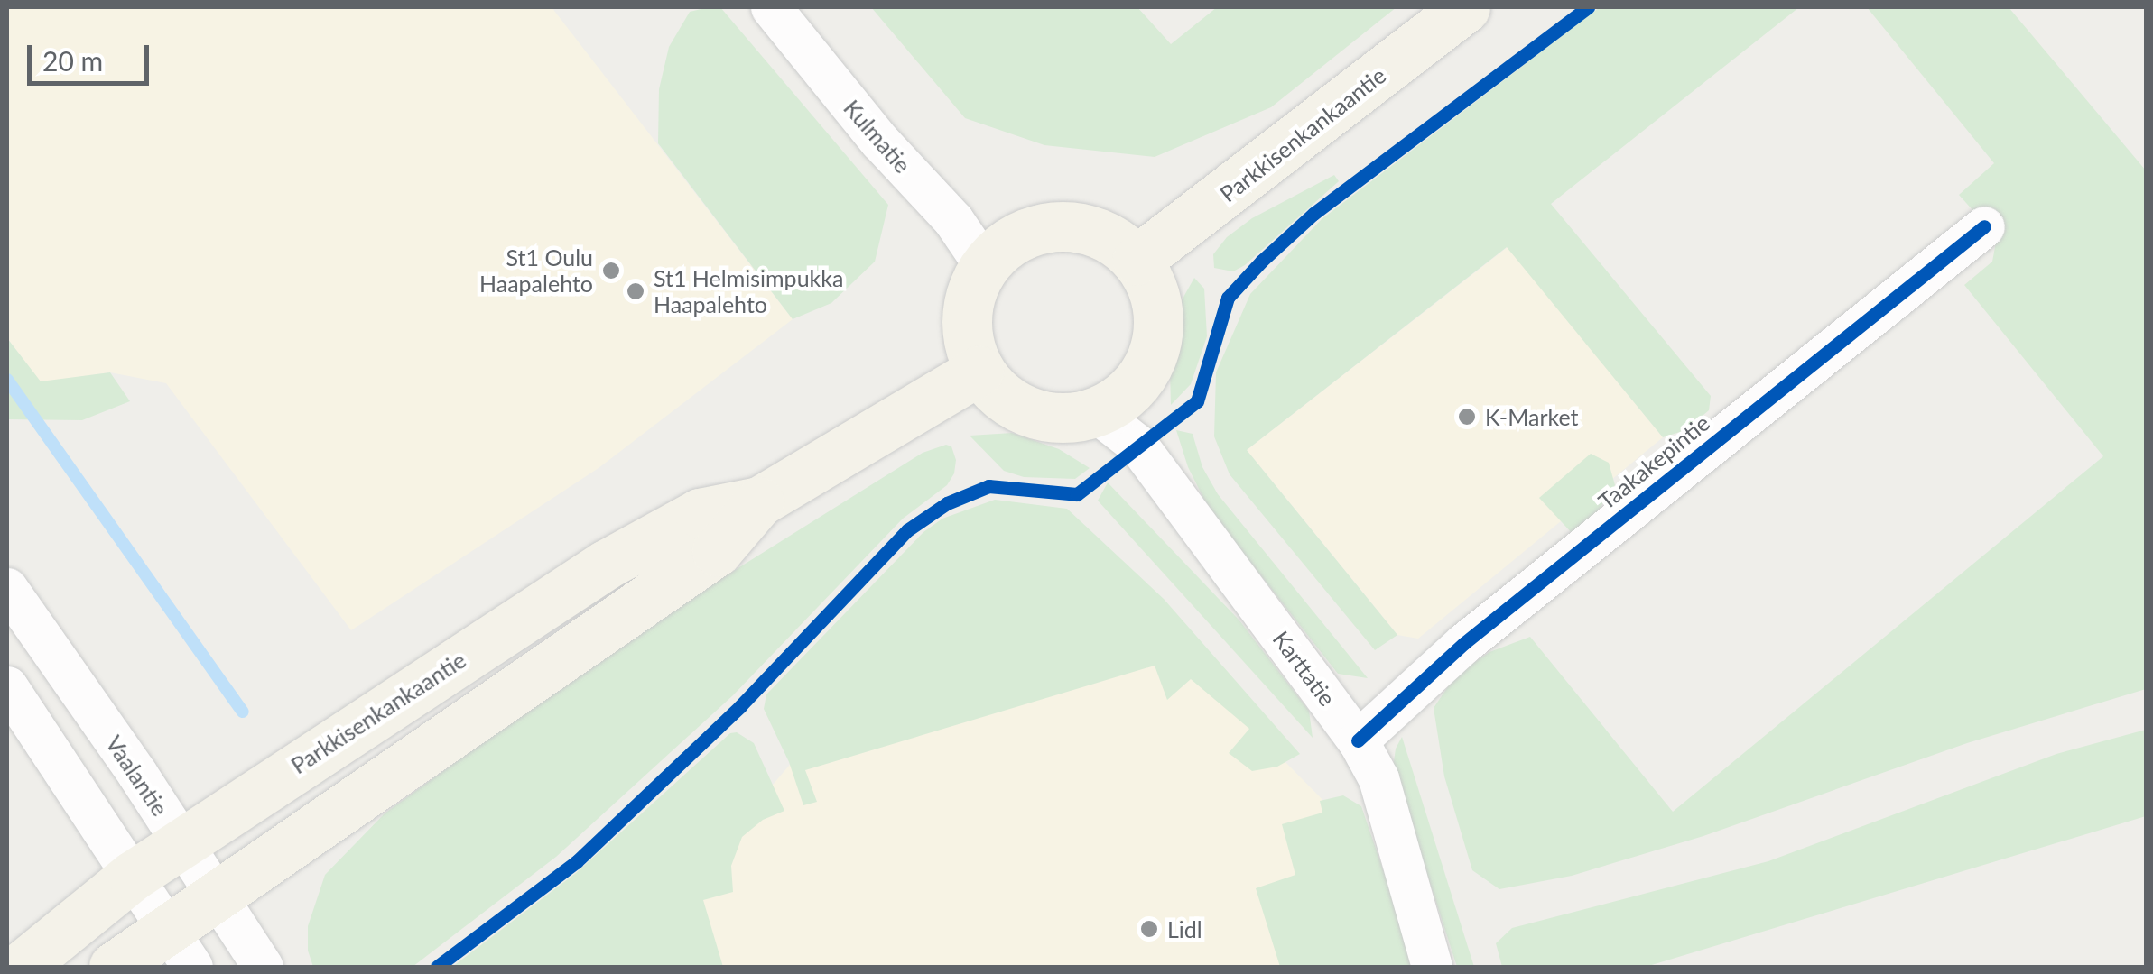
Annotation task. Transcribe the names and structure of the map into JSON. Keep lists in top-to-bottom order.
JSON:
{
  "streets": {
    "main road": ["Parkkisenkankaantie"],
    "street": [
      "Kulmatie",
      "Taakakepintie",
      "Karttatie",
      "Vaalantie"
    ]
  },
  "crossings": [
    ["Parkkisenkankaantie", "Kulmatie"],
    ["Parkkisenkankaantie", "Karttatie"],
    ["Parkkisenkankaantie", "Vaalantie"],
    ["Kulmatie", "Karttatie"],
    ["Taakakepintie", "Karttatie"]
  ],
  "places": [
    "St1 Oulu Haapalehto",
    "St1 Helmisimpukka Haapalehto",
    "K-Market",
    "Lidl"
  ],
  "scale_bar": "20 m"
}
